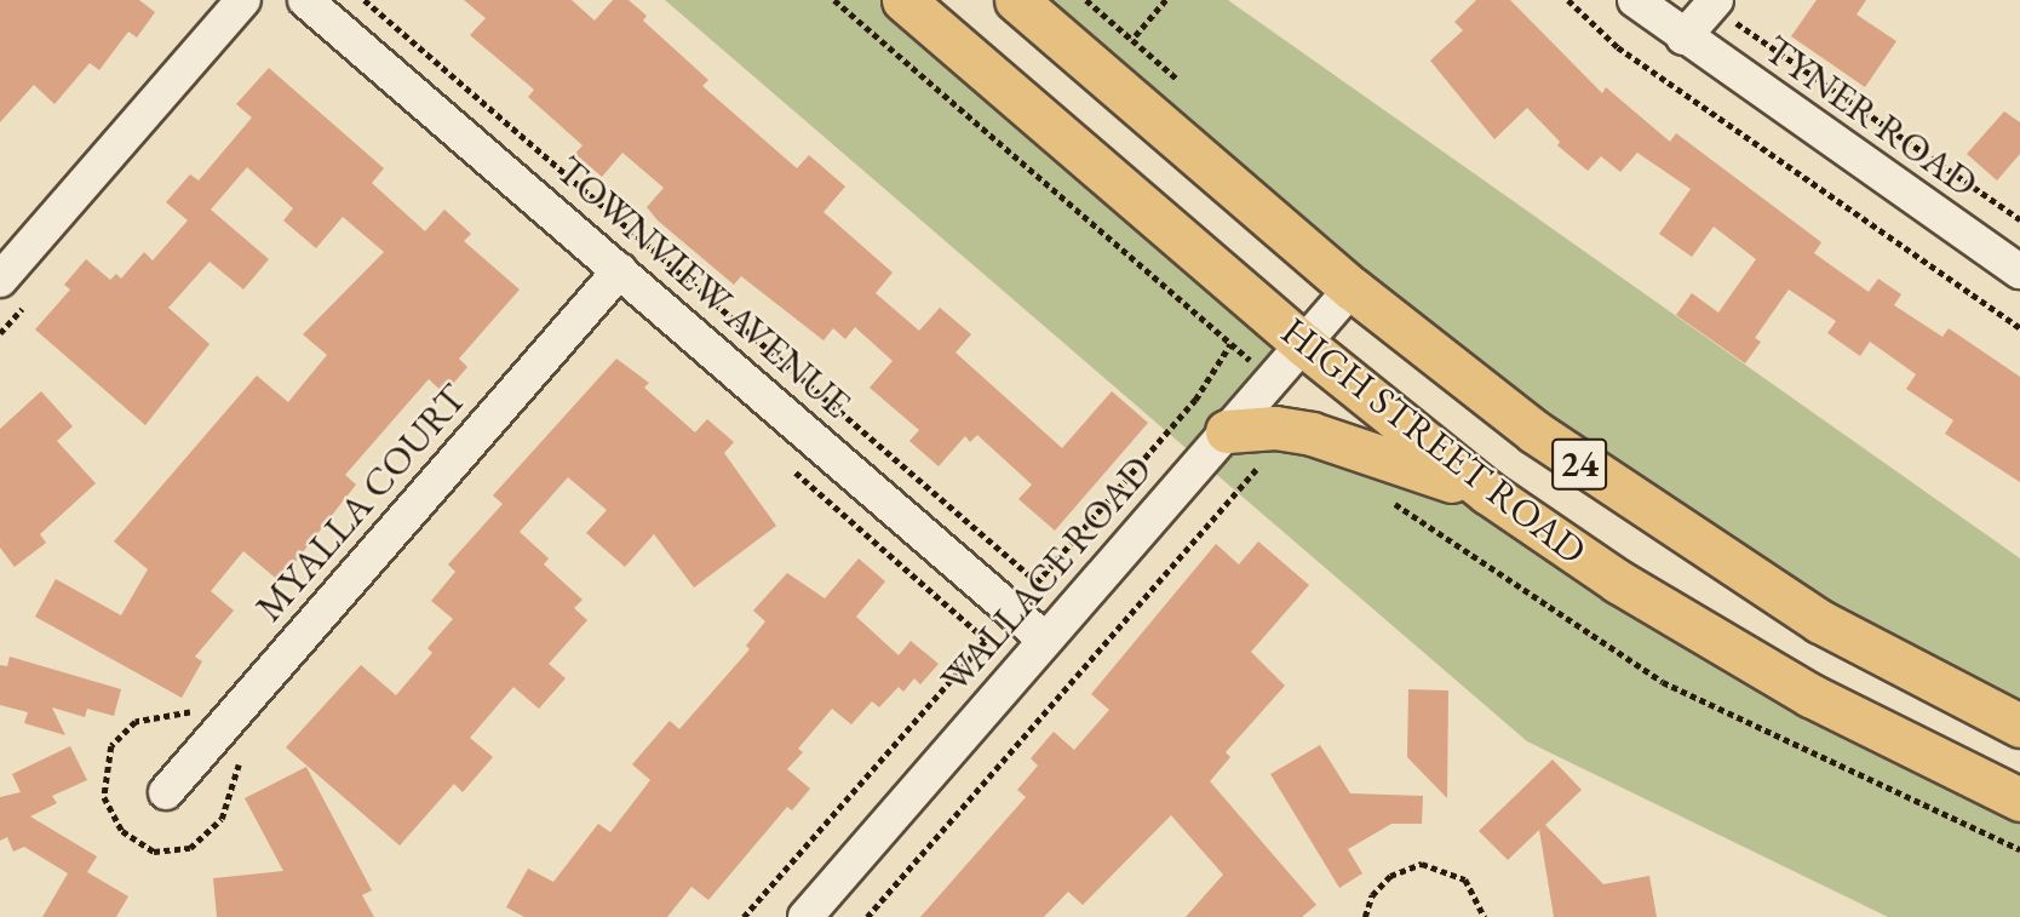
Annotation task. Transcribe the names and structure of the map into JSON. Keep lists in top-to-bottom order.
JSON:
{
  "streets": {
    "main road": ["HIGH STREET ROAD", "24"],
    "street": [
      "TYNER ROAD",
      "TOWNVIEW AVENUE",
      "MYALLA COURT",
      "WALLACE ROAD"
    ]
  },
  "crossings": [
    ["TOWNVIEW AVENUE", "MYALLA COURT"],
    ["TOWNVIEW AVENUE", "WALLACE ROAD"],
    ["HIGH STREET ROAD", "WALLACE ROAD"]
  ]
}
